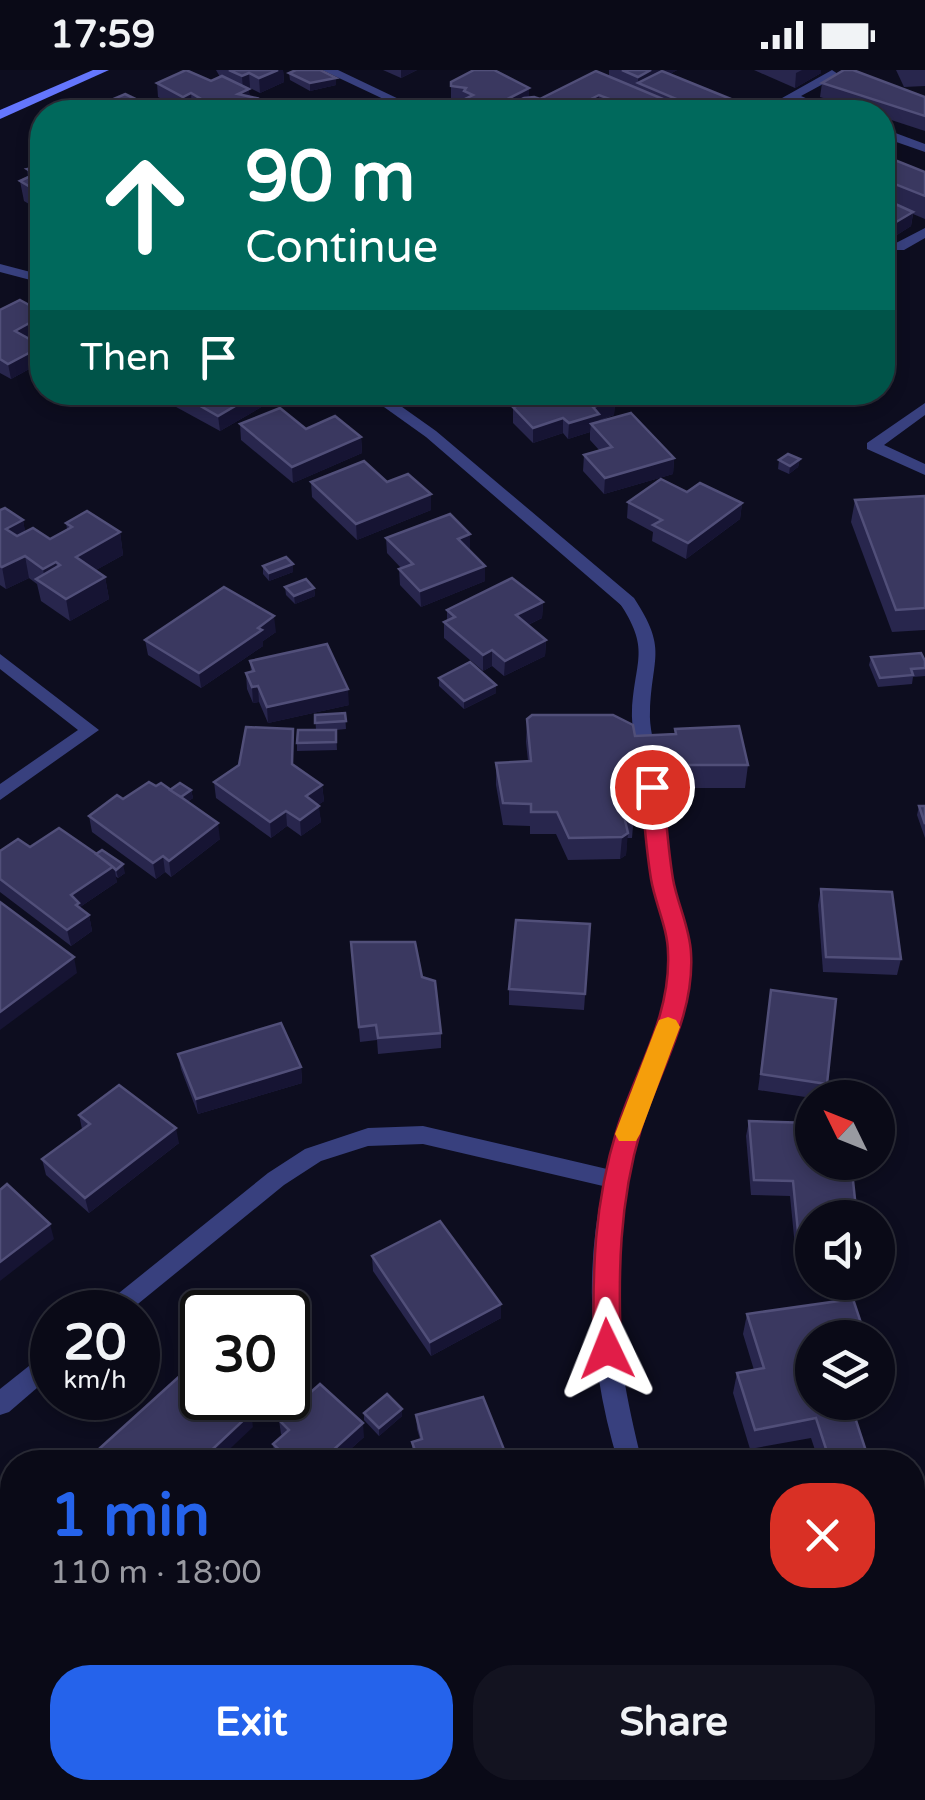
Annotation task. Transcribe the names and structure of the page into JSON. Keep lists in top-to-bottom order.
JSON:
{
  "north": "top left",
  "page": {
    "status": "17:59",
    "turn": ["90 m", "Continue"],
    "then": "Then",
    "speed": "20 km/h",
    "limit": "30",
    "heading": ["1 min", "110 m · 18:00"],
    "buttons": ["Exit", "Share"]
  }
}
